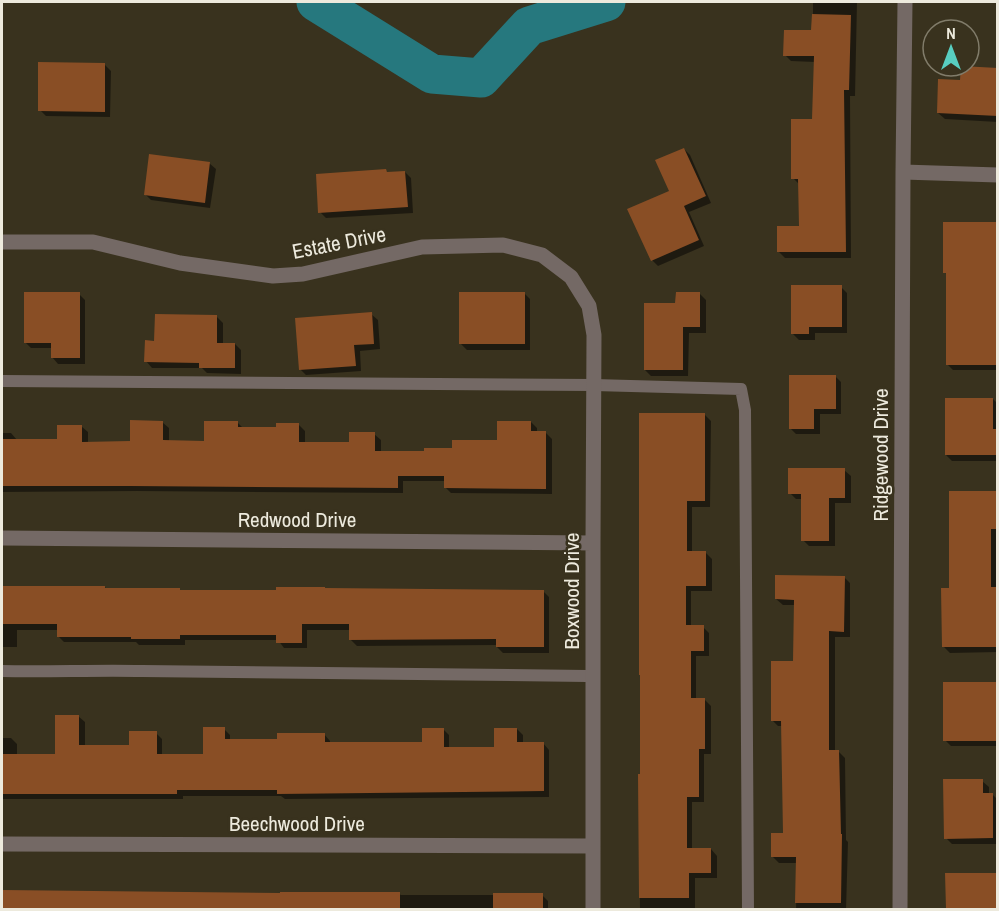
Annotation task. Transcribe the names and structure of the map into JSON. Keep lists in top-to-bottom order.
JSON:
{
  "streets": {
    "street": [
      "Estate Drive",
      "Ridgewood Drive",
      "Redwood Drive",
      "Boxwood Drive",
      "Beechwood Drive"
    ]
  },
  "crossings": [
    ["Estate Drive", "Boxwood Drive"],
    ["Redwood Drive", "Boxwood Drive"],
    ["Boxwood Drive", "Beechwood Drive"]
  ],
  "north": "top"
}
